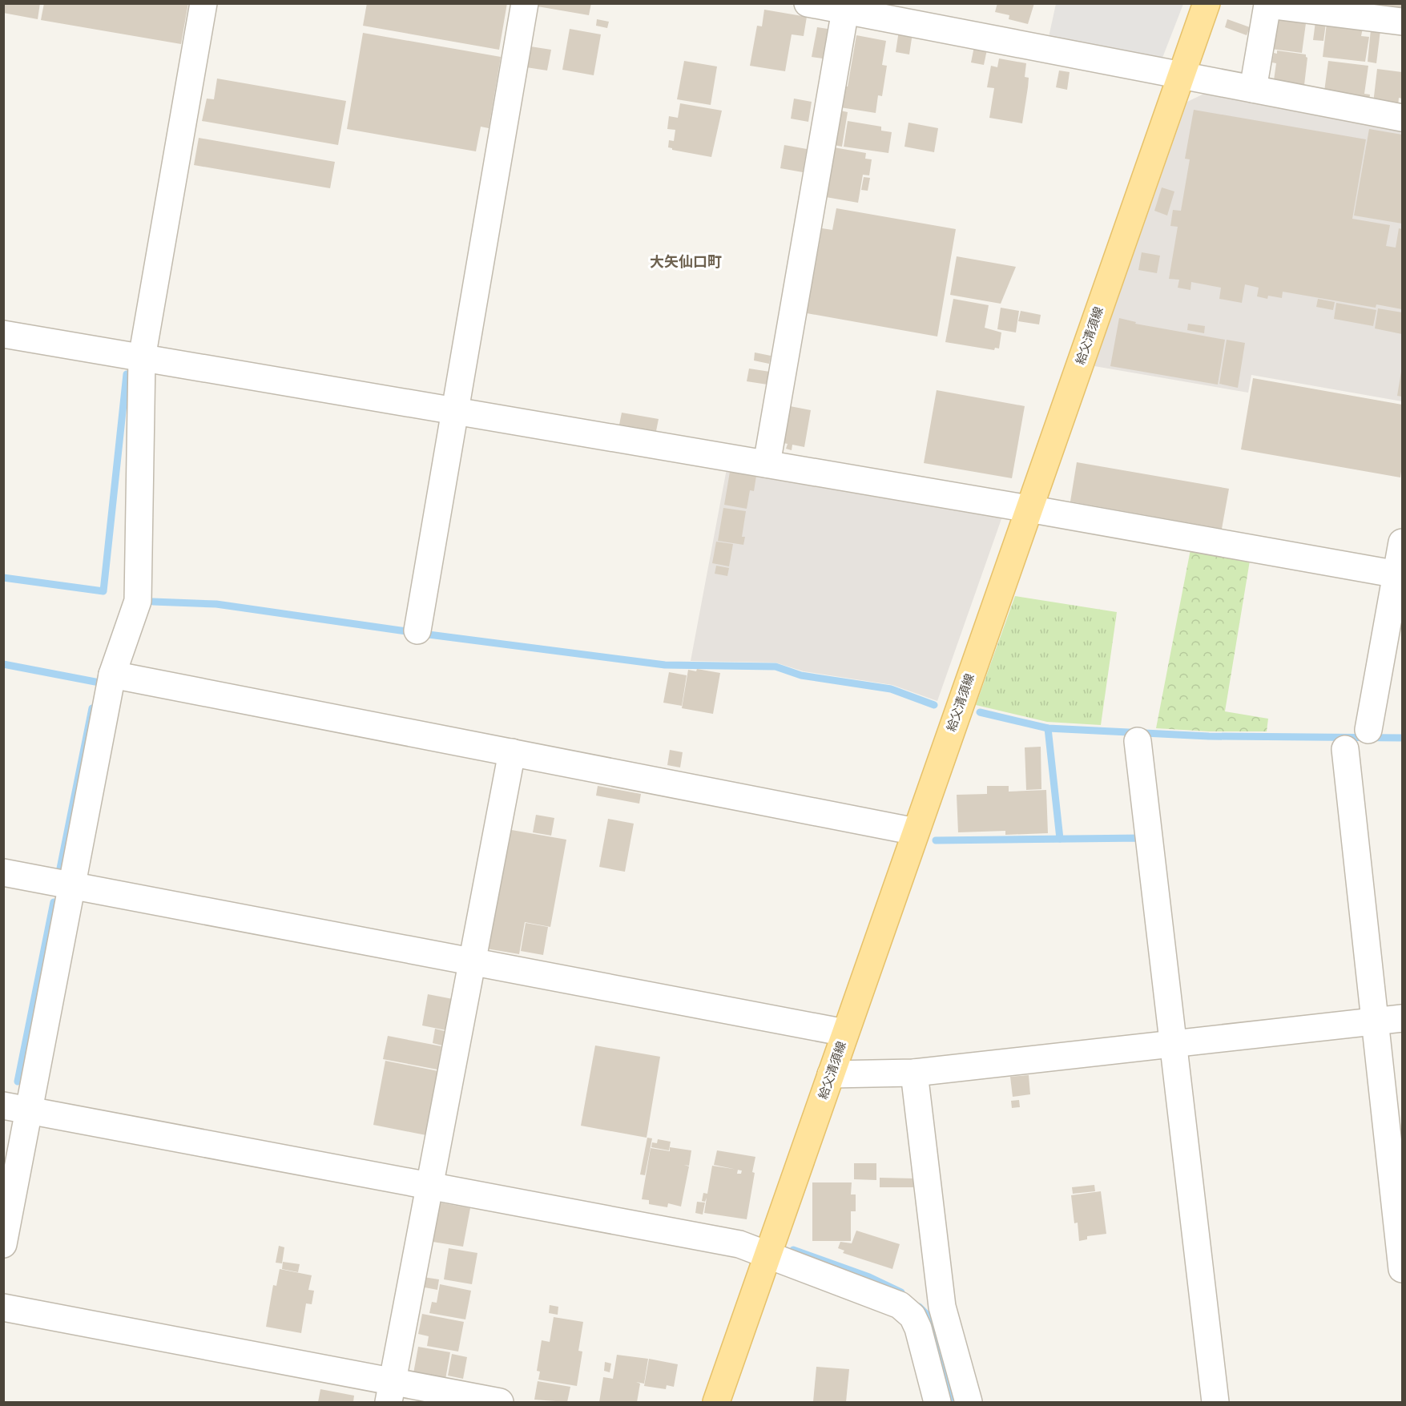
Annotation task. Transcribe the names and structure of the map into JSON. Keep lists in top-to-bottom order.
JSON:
{
  "streets": {
    "main road": ["給父清須線"]
  },
  "districts": ["大矢仙口町"]
}
